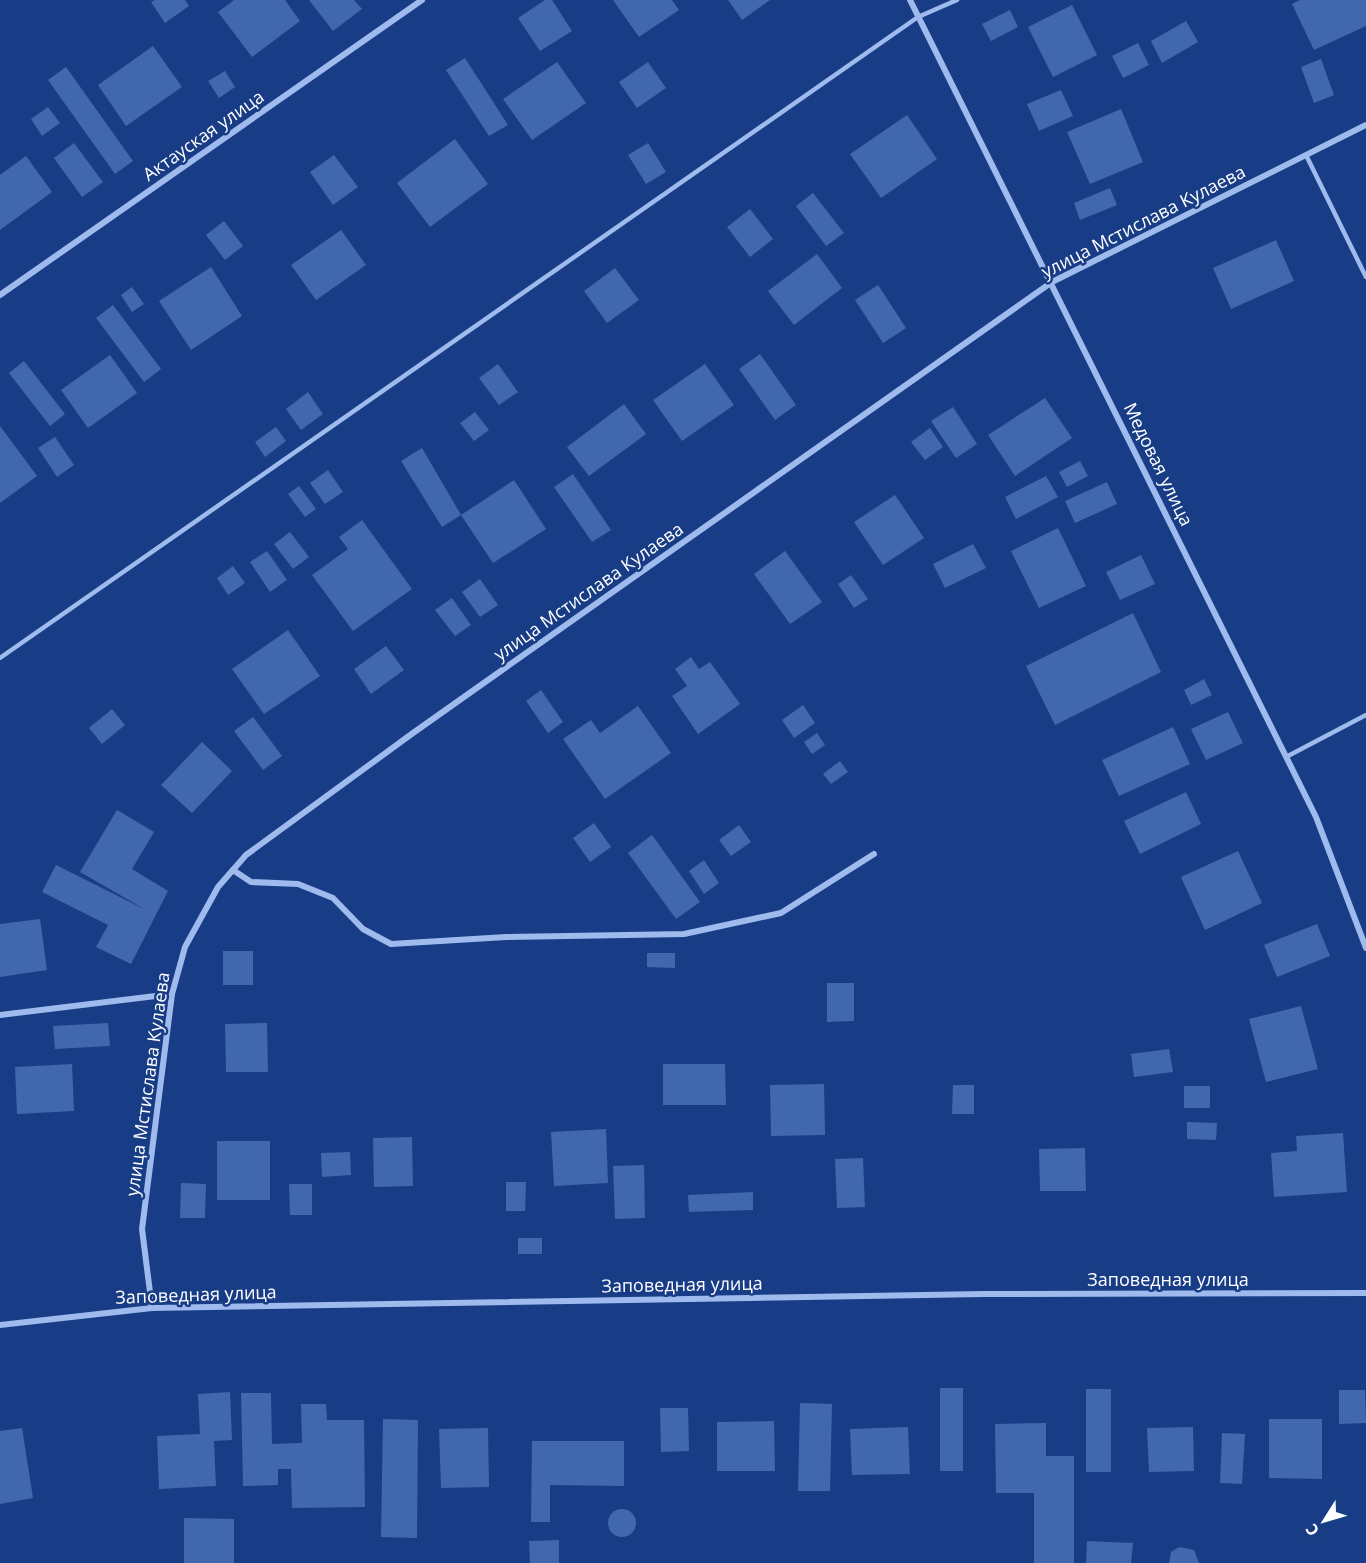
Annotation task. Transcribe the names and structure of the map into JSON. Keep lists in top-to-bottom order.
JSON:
{
  "streets": {
    "street": [
      "Актауская улица",
      "улица Мстислава Кулаева",
      "Медовая улица",
      "Заповедная улица"
    ]
  },
  "crossings": [
    ["улица Мстислава Кулаева", "Медовая улица"],
    ["улица Мстислава Кулаева", "Заповедная улица"]
  ],
  "north": "bottom left"
}
